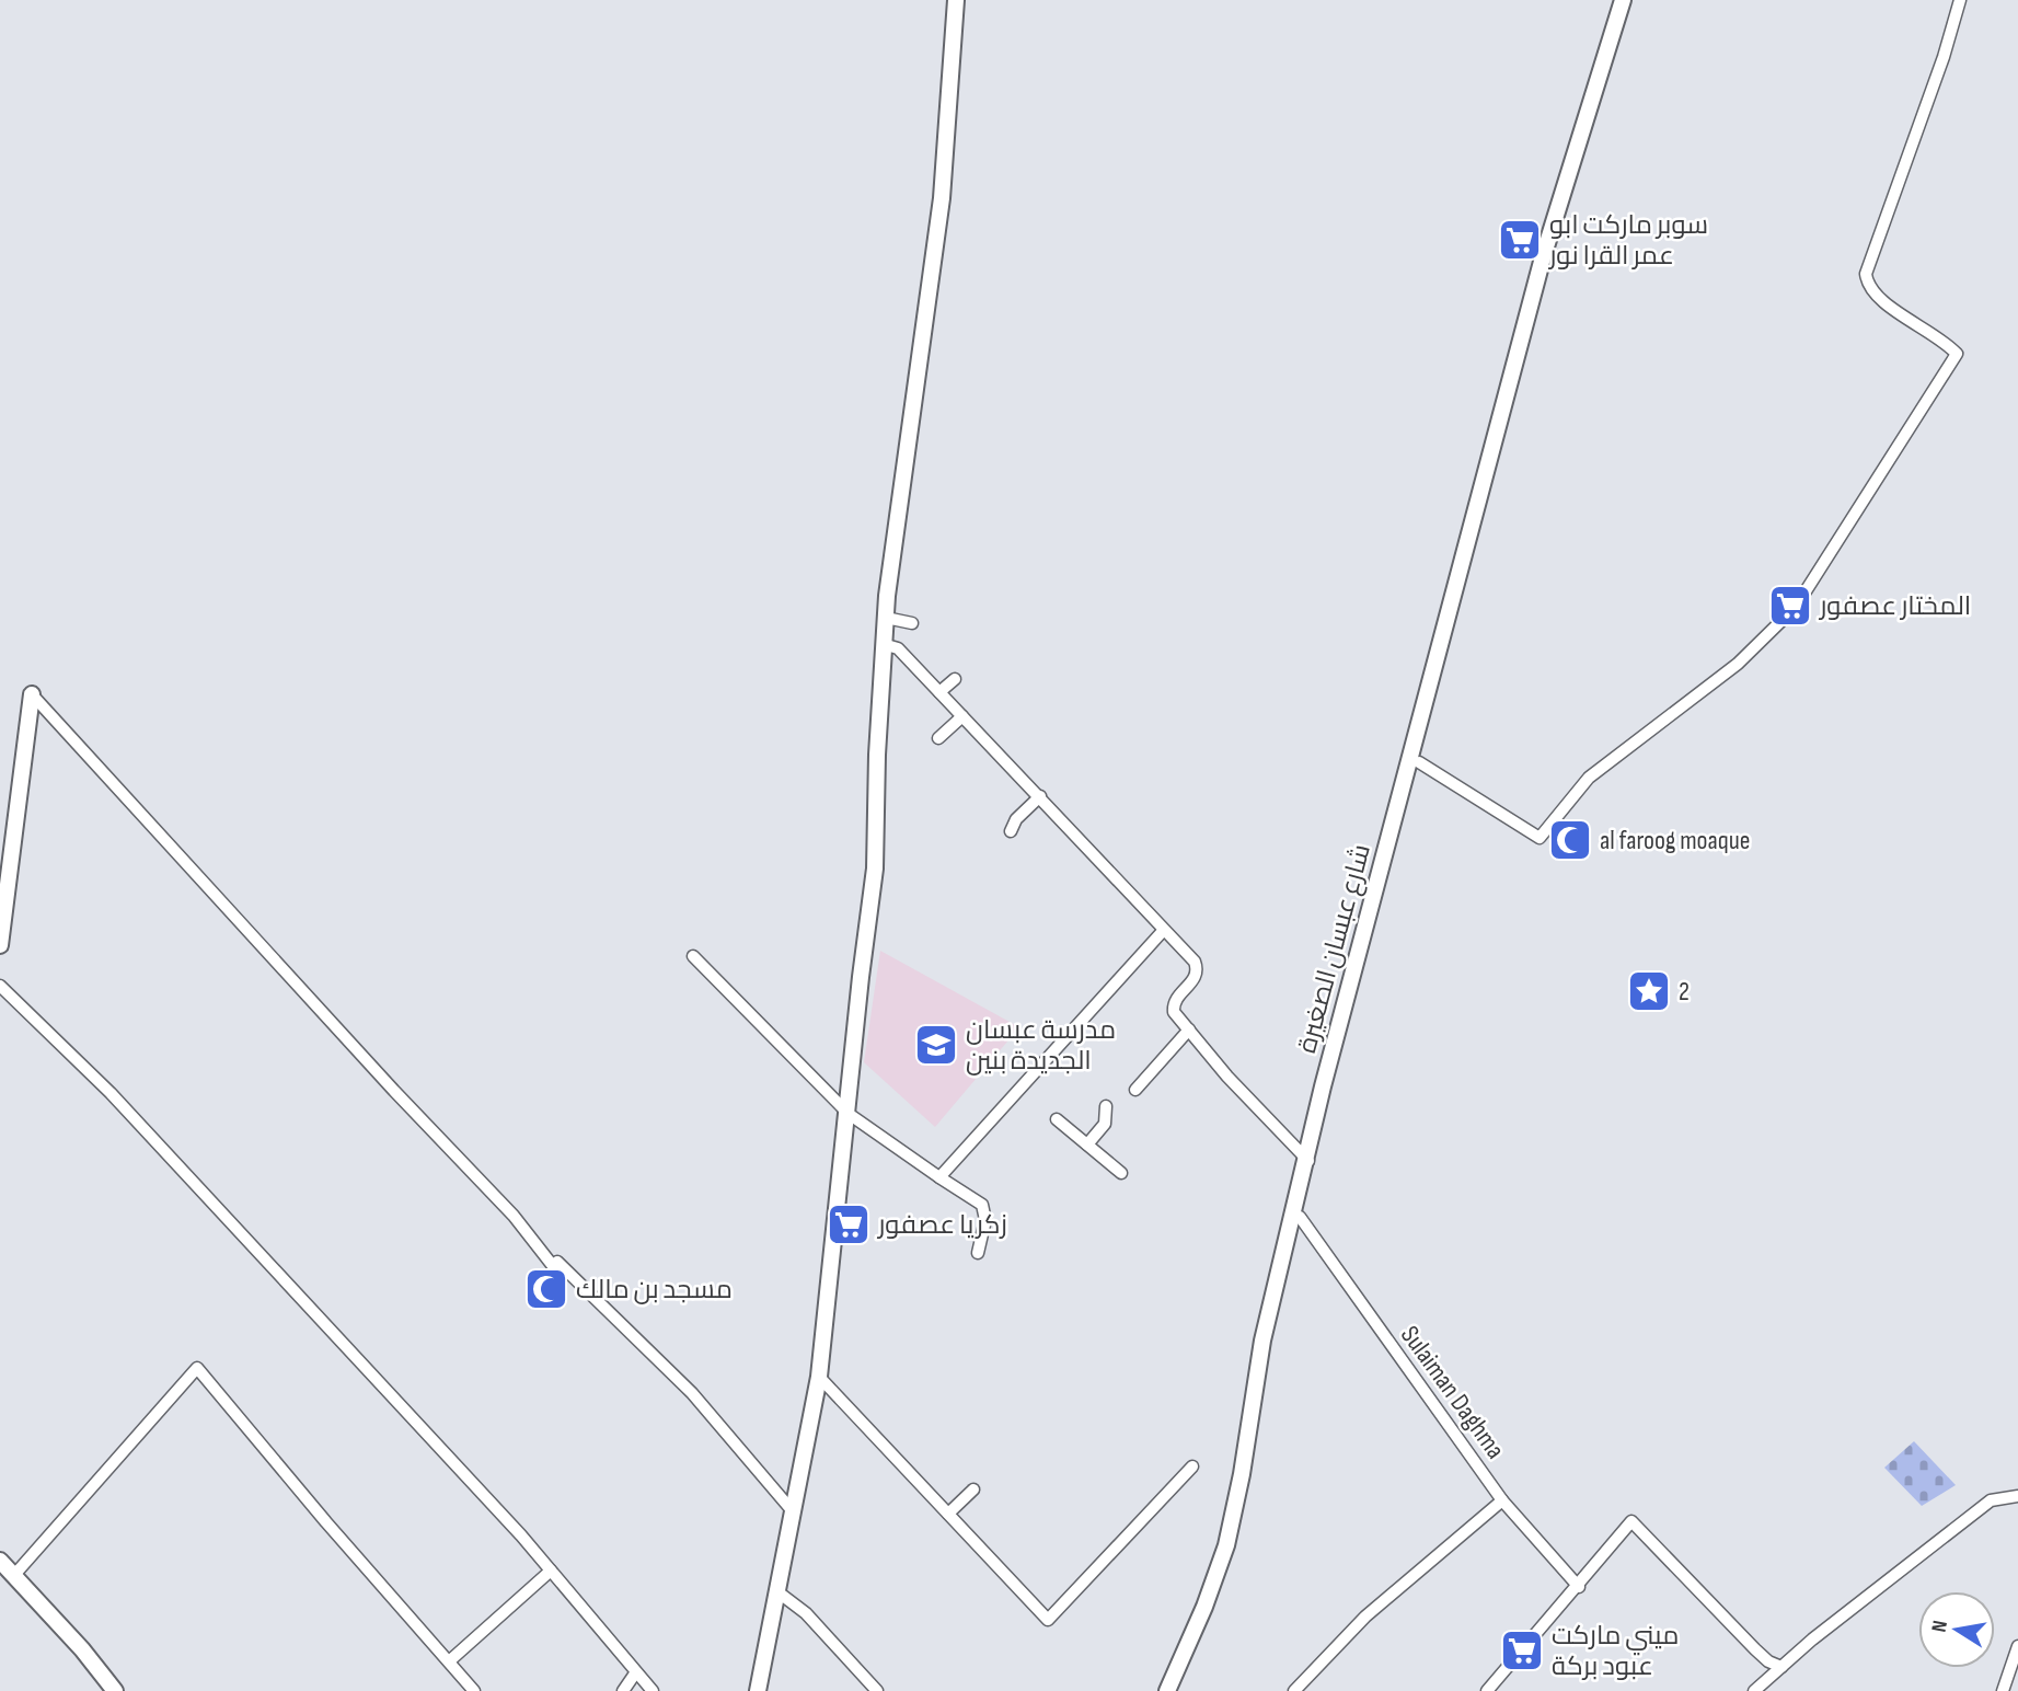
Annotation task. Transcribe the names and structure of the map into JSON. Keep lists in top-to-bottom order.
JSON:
{
  "streets": {
    "street": ["شارع عبسان الصغيرة", "Sulaiman Daghma"]
  },
  "crossings": [
    ["شارع عبسان الصغيرة", "Sulaiman Daghma"]
  ],
  "places": {
    "supermarket": [
      "سوبر ماركت ابو عمر القرا نور",
      "المختار عصفور",
      "زكريا عصفور",
      "ميني ماركت عبود بركة"
    ],
    "mosque": ["al faroog moaque", "مسجد بن مالك"],
    "place": ["2"],
    "school or university": ["مدرسة عبسان الجديدة بنين"]
  },
  "north": "left"
}
